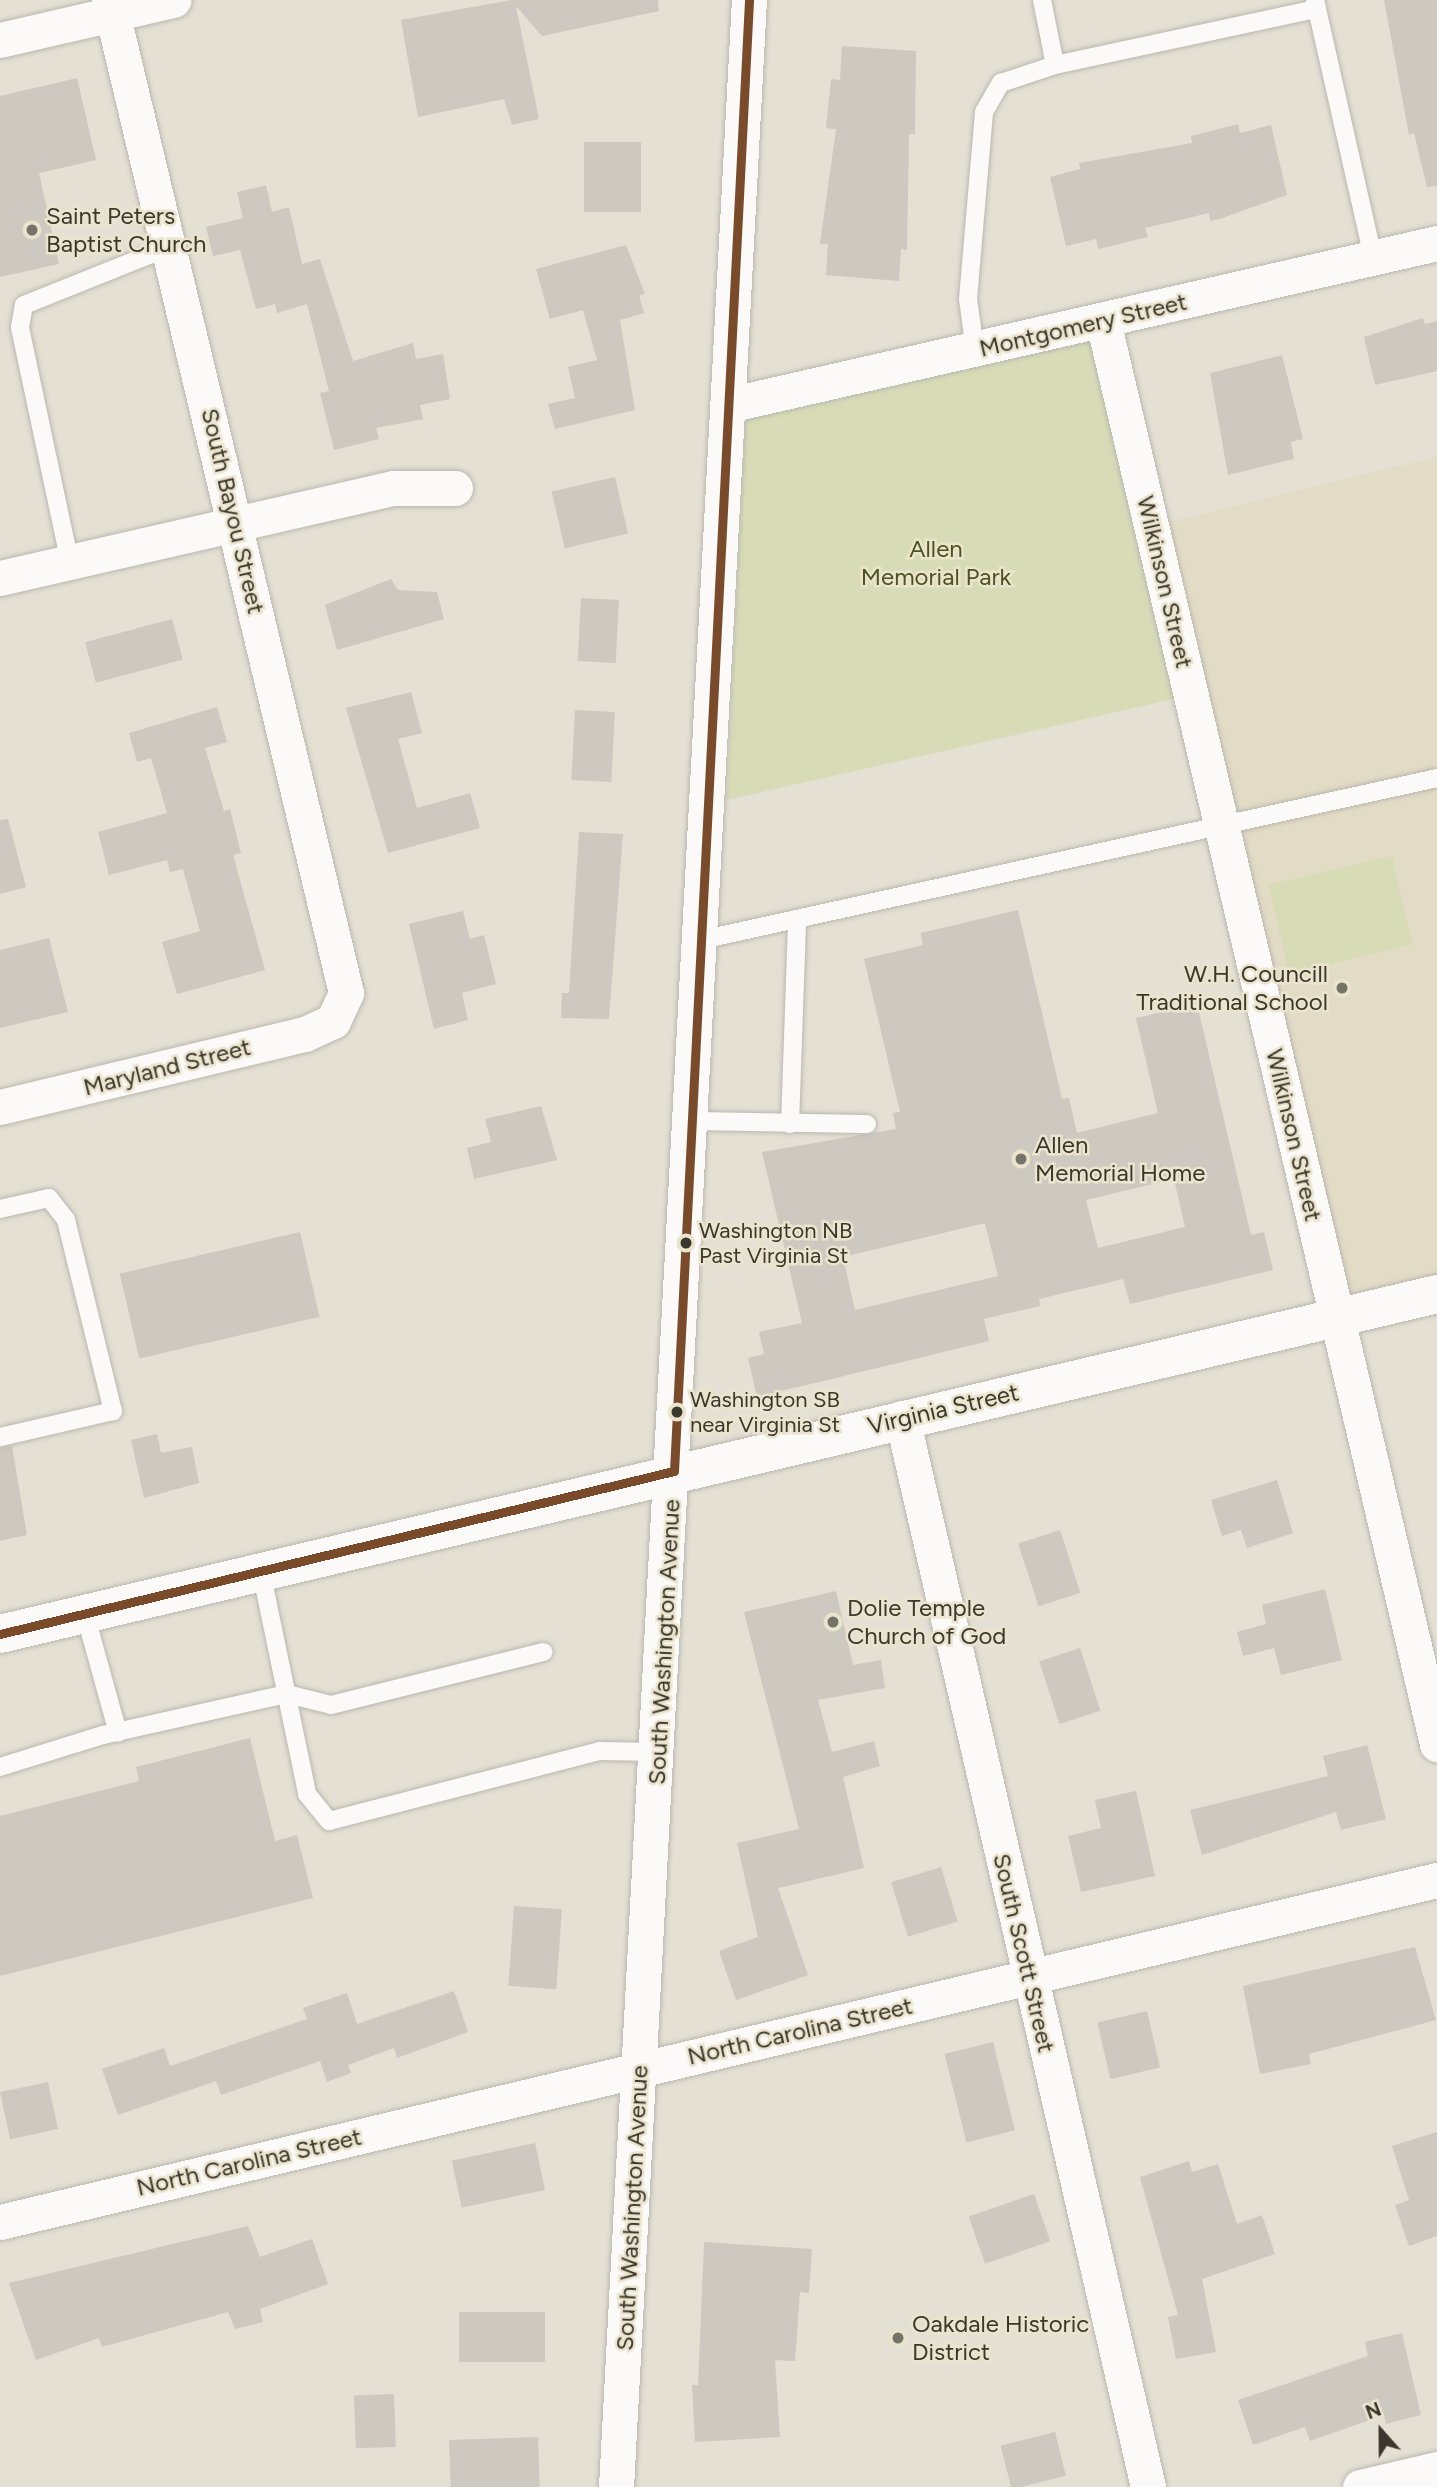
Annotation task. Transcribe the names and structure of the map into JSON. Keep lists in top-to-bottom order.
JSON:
{
  "streets": {
    "street": [
      "Montgomery Street",
      "South Bayou Street",
      "Wilkinson Street",
      "Maryland Street",
      "Virginia Street",
      "South Washington Avenue",
      "South Scott Street",
      "North Carolina Street"
    ]
  },
  "crossings": [
    ["Montgomery Street", "Wilkinson Street"],
    ["Montgomery Street", "South Washington Avenue"],
    ["South Bayou Street", "Maryland Street"],
    ["Wilkinson Street", "Virginia Street"],
    ["Virginia Street", "South Washington Avenue"],
    ["Virginia Street", "South Scott Street"],
    ["South Washington Avenue", "North Carolina Street"],
    ["South Scott Street", "North Carolina Street"]
  ],
  "parks": ["Allen Memorial Park"],
  "places": [
    "Saint Peters Baptist Church",
    "W.H. Councill Traditional School",
    "Allen Memorial Home",
    "Washington NB Past Virginia St",
    "Washington SB near Virginia St",
    "Dolie Temple Church of God",
    "Oakdale Historic District"
  ],
  "north": "top"
}
